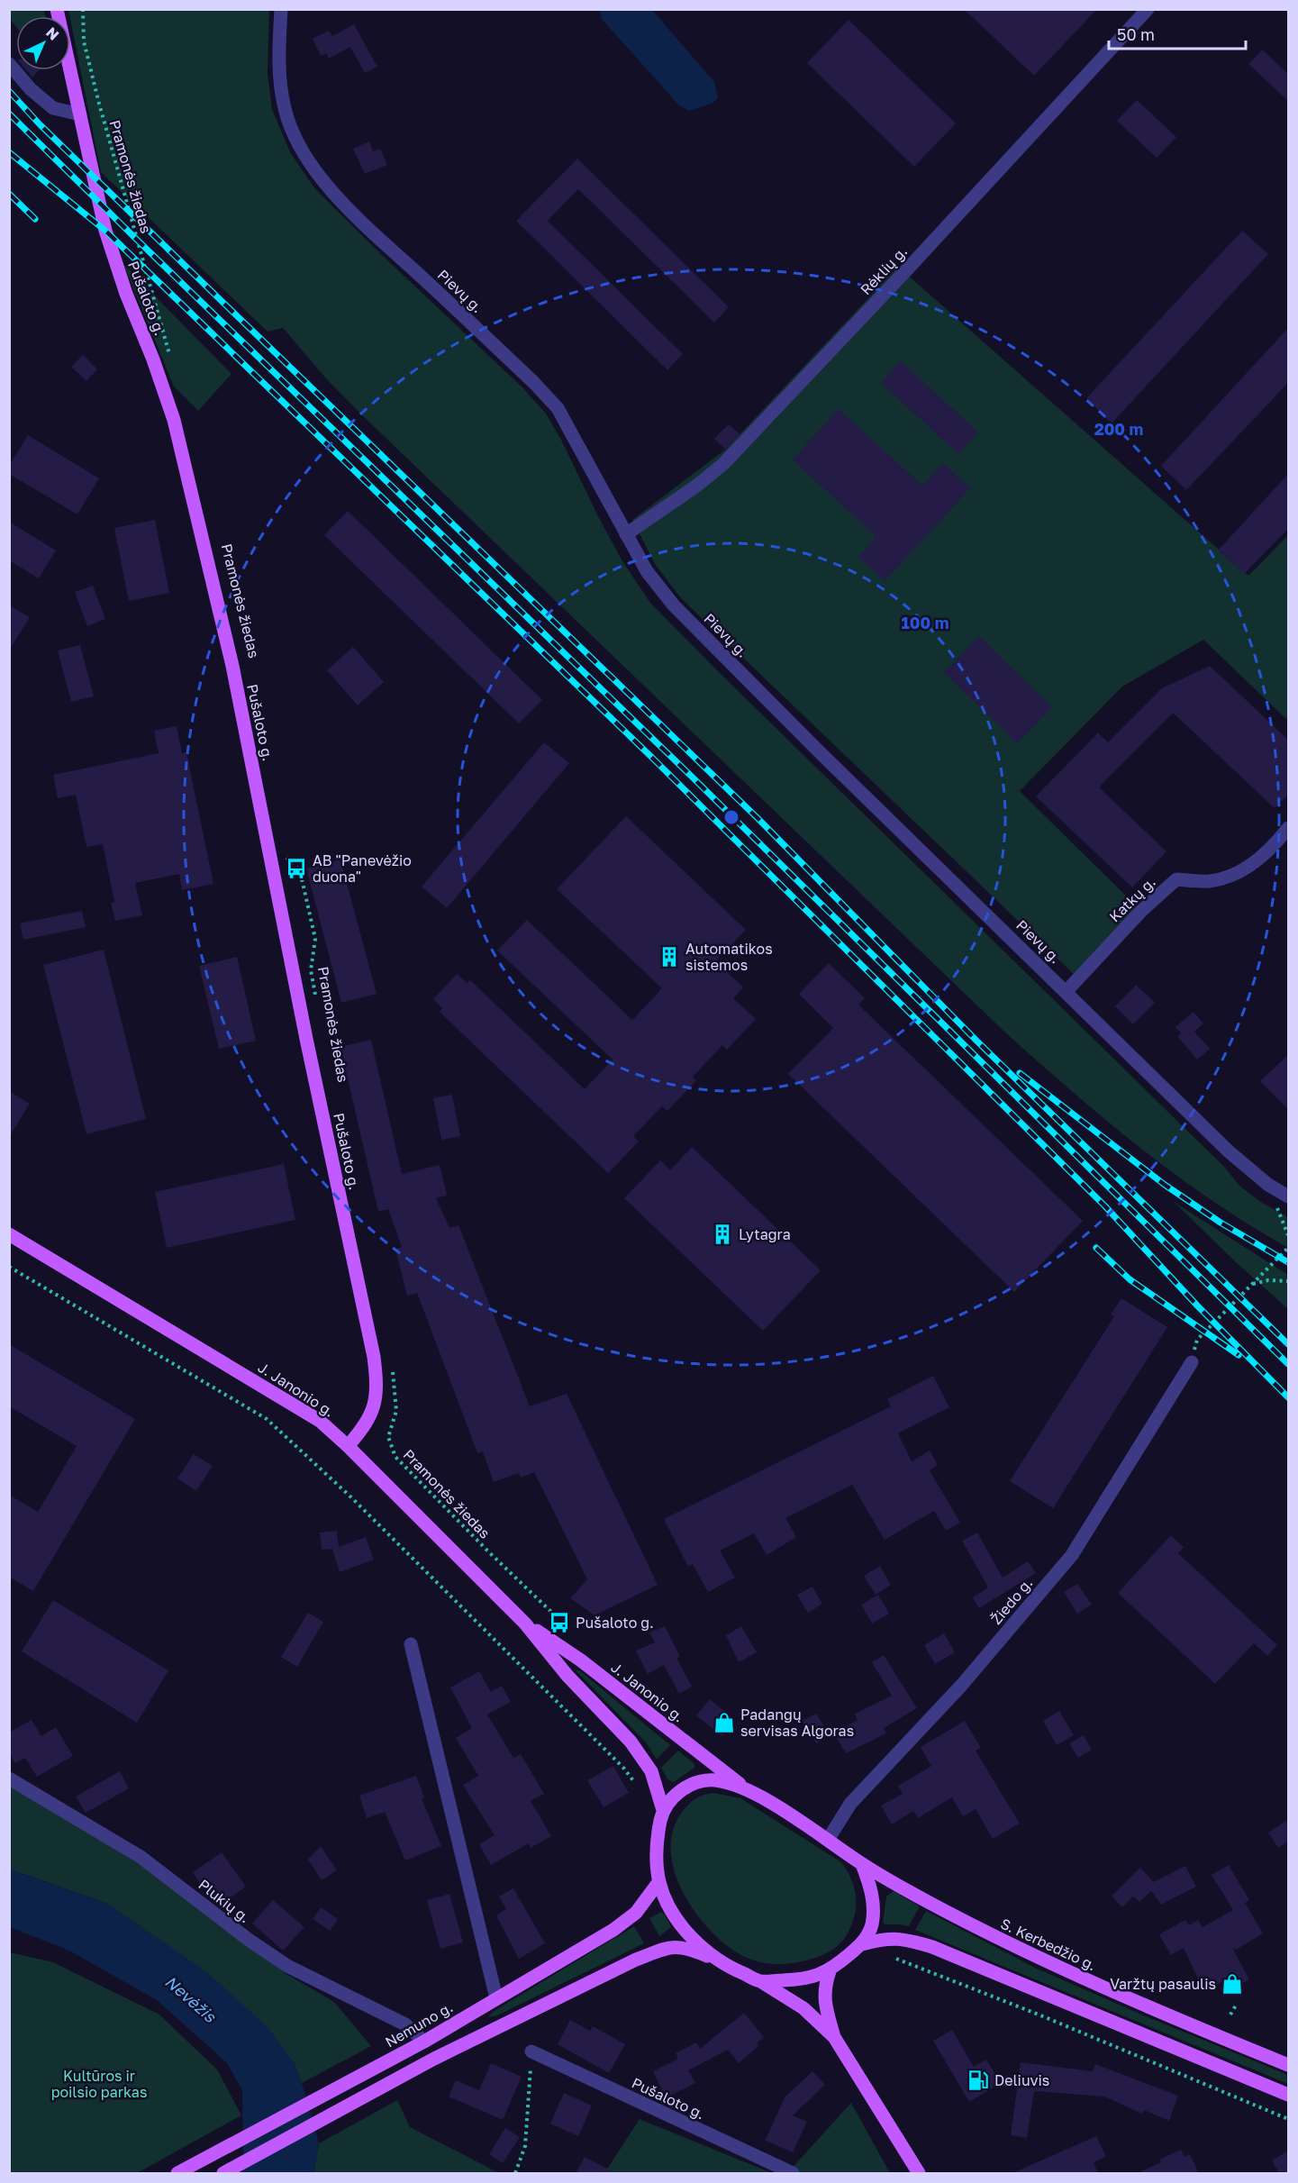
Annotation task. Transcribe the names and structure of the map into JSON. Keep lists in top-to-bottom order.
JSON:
{
  "streets": {
    "main road": [
      "Pušaloto g.",
      "J. Janonio g.",
      "S. Kerbedžio g.",
      "Nemuno g."
    ],
    "street": [
      "Rėklių g.",
      "Pievų g.",
      "Katkų g.",
      "Žiedo g.",
      "Plukių g."
    ],
    "path": ["Pramonės žiedas"]
  },
  "crossings": [
    ["Rėklių g.", "Pievų g."],
    ["Pievų g.", "Katkų g."],
    ["Pušaloto g.", "J. Janonio g."],
    ["J. Janonio g.", "S. Kerbedžio g."],
    ["Žiedo g.", "S. Kerbedžio g."],
    ["Plukių g.", "Nemuno g."]
  ],
  "water": ["Nevėžis"],
  "parks": ["Kultūros ir poilsio parkas"],
  "places": {
    "bus stop": ["AB \"Panevėžio duona\"", "Pušaloto g."],
    "building": ["Automatikos sistemos", "Lytagra"],
    "shop": ["Padangų servisas Algoras", "Varžtų pasaulis"],
    "fuel station": ["Deliuvis"]
  },
  "scale_bar": "50 m",
  "north": "top right",
  "rings": ["200 m", "100 m"]
}
